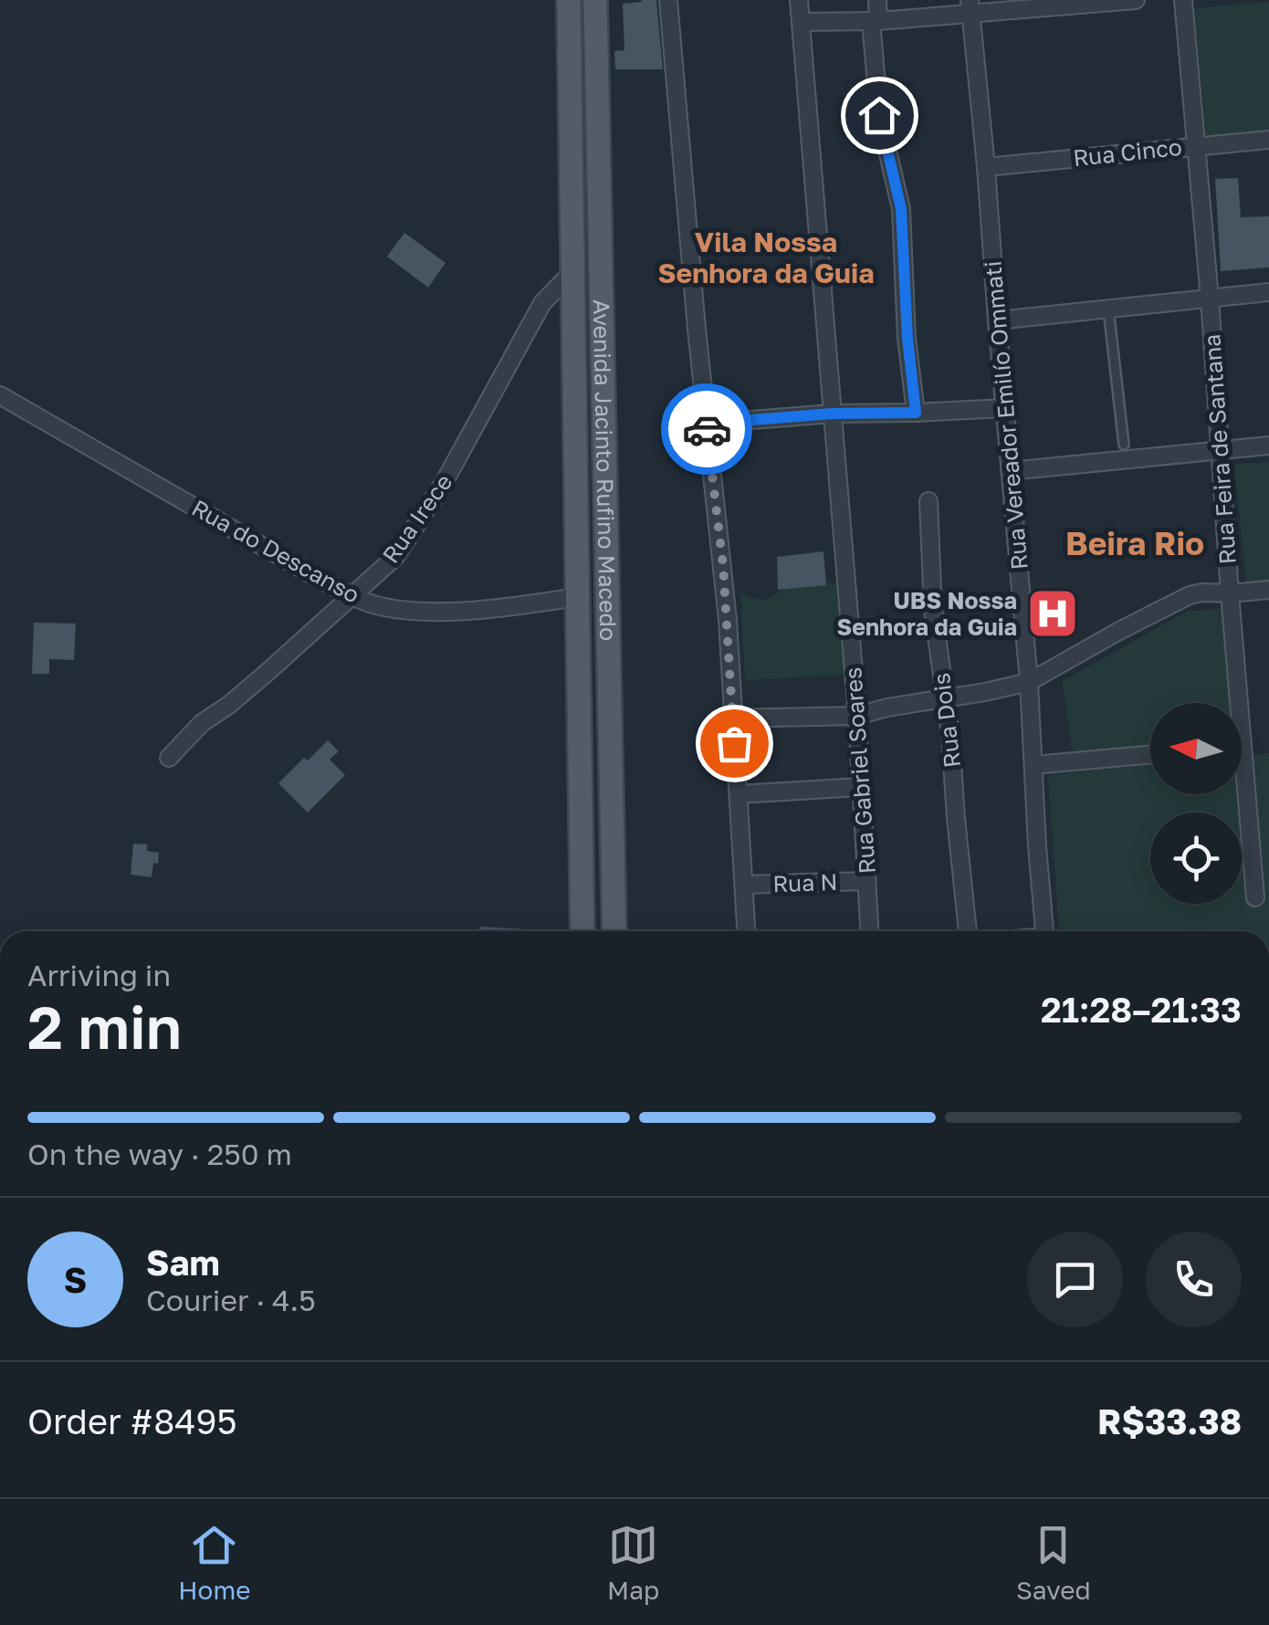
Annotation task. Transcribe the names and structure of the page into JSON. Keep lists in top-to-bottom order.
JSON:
{
  "streets": {
    "main road": ["Avenida Jacinto Rufino Macedo"],
    "street": [
      "Rua Cinco",
      "Rua Vereador Emilío Ommati",
      "Rua Feira de Santana",
      "Rua Irece",
      "Rua do Descanso",
      "Rua Dois",
      "Rua Gabriel Soares",
      "Rua N"
    ]
  },
  "crossings": [
    ["Rua Cinco", "Rua Vereador Emilío Ommati"],
    ["Rua Cinco", "Rua Feira de Santana"],
    ["Avenida Jacinto Rufino Macedo", "Rua Irece"],
    ["Avenida Jacinto Rufino Macedo", "Rua do Descanso"],
    ["Rua Irece", "Rua do Descanso"],
    ["Rua Gabriel Soares", "Rua N"]
  ],
  "districts": ["Vila Nossa Senhora da Guia", "Beira Rio"],
  "places": {
    "hospital": ["UBS Nossa Senhora da Guia"]
  },
  "north": "left",
  "page": {
    "heading": ["2 min", "Arriving in", "21:28–21:33"],
    "panel": [
      "Sam",
      "Courier · 4.5",
      "Order #8495",
      "R$33.38"
    ],
    "bar": "On the way · 250 m",
    "round": "S",
    "tabs": ["Home", "Map", "Saved"]
  }
}
